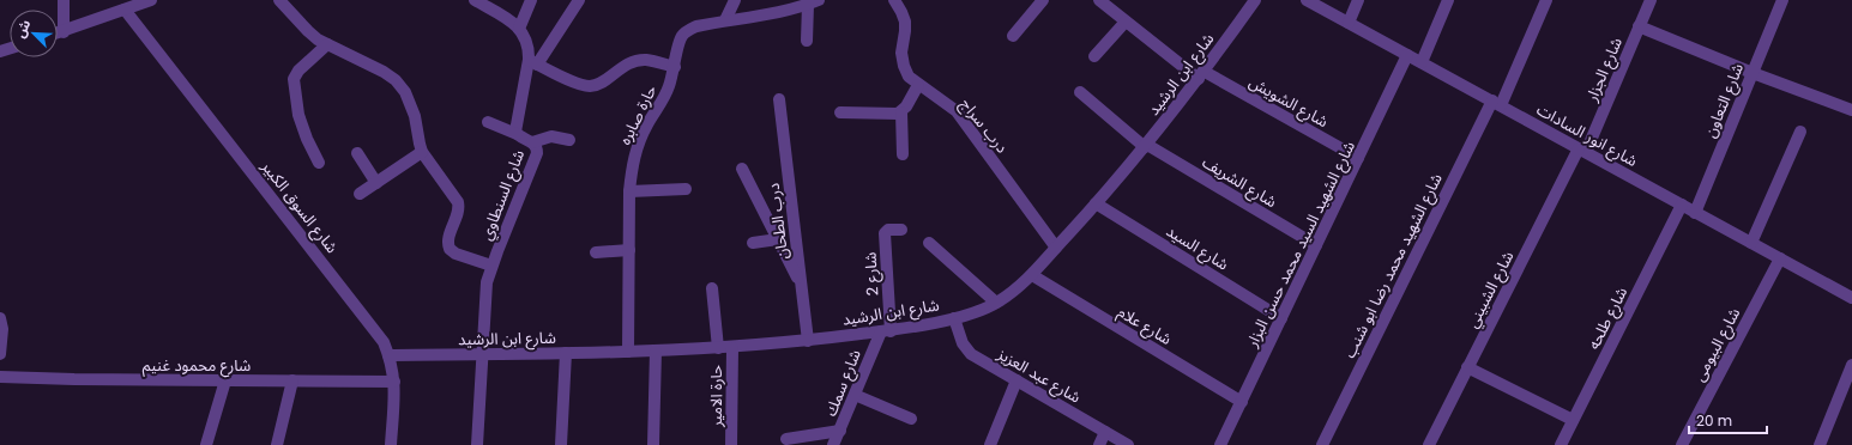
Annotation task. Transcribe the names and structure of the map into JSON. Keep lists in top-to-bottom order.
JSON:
{
  "streets": {
    "street": [
      "شارع الجزار",
      "شارع ابن الرشيد",
      "شارع التعاون",
      "شارع الشويش",
      "حارة صابره",
      "درب سراج",
      "شارع انور السادات",
      "شارع الشريف",
      "شارع السنطاوي",
      "شارع السوق الكبير",
      "درب الطحان",
      "شارع الشهيد السيد محمد حسن البزار",
      "شارع السيد",
      "شارع الشهيد محمد رضا ابو شنب",
      "شارع 2",
      "شارع الشبيني",
      "شارع طلحه",
      "شارع علام",
      "شارع البيومى",
      "شارع محمود غنيم",
      "شارع عبد العزيز",
      "شارع سمك",
      "حارة الامير"
    ]
  },
  "crossings": [
    ["شارع الجزار", "شارع انور السادات"],
    ["شارع الجزار", "شارع الشبيني"],
    ["شارع ابن الرشيد", "شارع الشويش"],
    ["شارع ابن الرشيد", "حارة صابره"],
    ["شارع ابن الرشيد", "درب سراج"],
    ["شارع ابن الرشيد", "شارع الشريف"],
    ["شارع ابن الرشيد", "شارع السنطاوي"],
    ["شارع ابن الرشيد", "شارع السوق الكبير"],
    ["شارع ابن الرشيد", "درب الطحان"],
    ["شارع ابن الرشيد", "شارع السيد"],
    ["شارع ابن الرشيد", "شارع 2"],
    ["شارع ابن الرشيد", "شارع علام"],
    ["شارع ابن الرشيد", "شارع عبد العزيز"],
    ["شارع ابن الرشيد", "شارع سمك"],
    ["شارع ابن الرشيد", "حارة الامير"],
    ["شارع التعاون", "شارع انور السادات"],
    ["شارع الشويش", "شارع الشهيد السيد محمد حسن البزار"],
    ["شارع انور السادات", "شارع الشهيد السيد محمد حسن البزار"],
    ["شارع انور السادات", "شارع الشهيد محمد رضا ابو شنب"],
    ["شارع انور السادات", "شارع الشبيني"],
    ["شارع انور السادات", "شارع طلحه"],
    ["شارع انور السادات", "شارع البيومى"],
    ["شارع الشريف", "شارع الشهيد السيد محمد حسن البزار"],
    ["شارع السوق الكبير", "شارع محمود غنيم"],
    ["شارع الشهيد السيد محمد حسن البزار", "شارع السيد"],
    ["شارع الشهيد السيد محمد حسن البزار", "شارع علام"],
    ["شارع 2", "شارع سمك"]
  ],
  "scale_bar": "20 m",
  "north": "top left"
}
